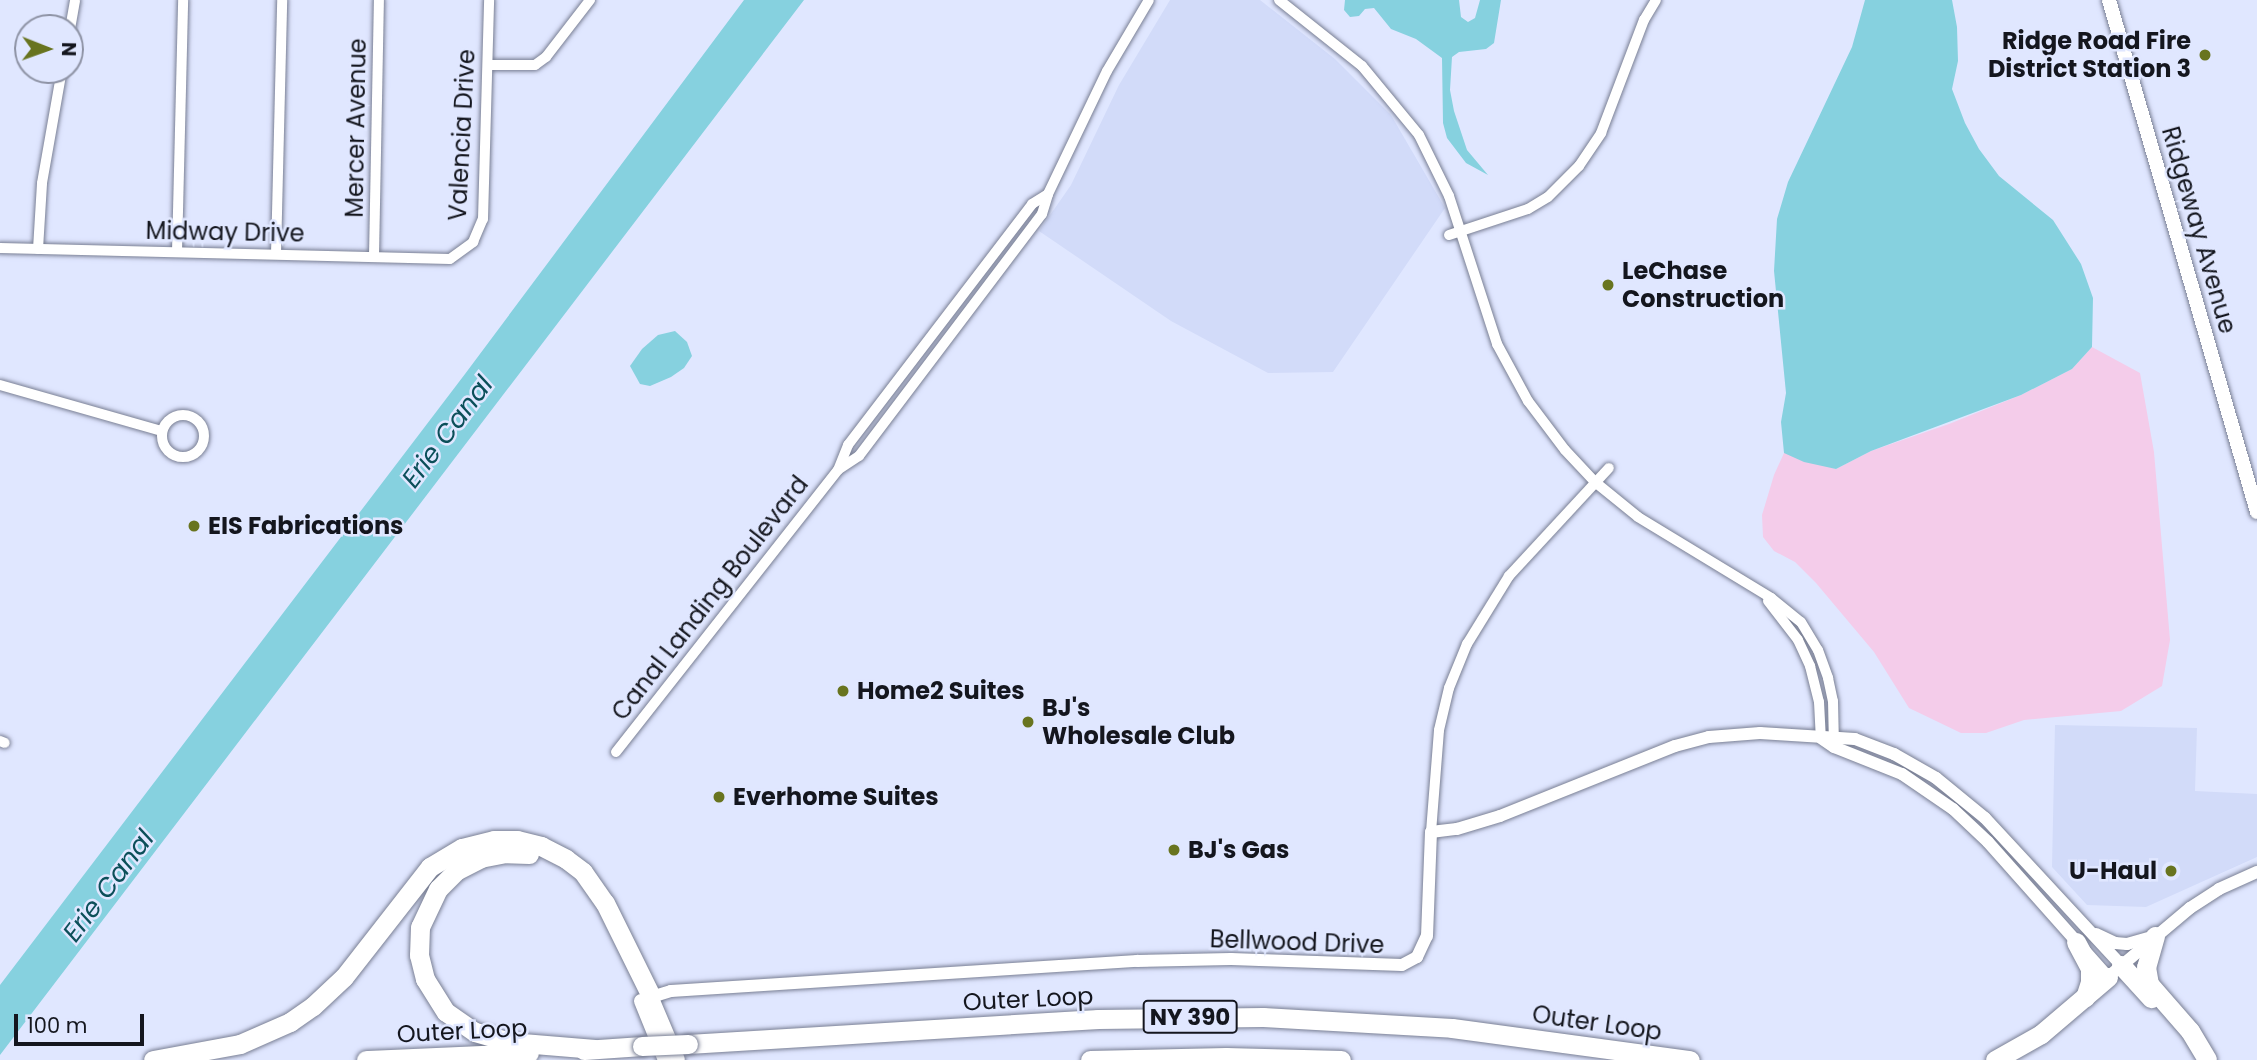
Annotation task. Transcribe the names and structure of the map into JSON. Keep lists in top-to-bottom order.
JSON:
{
  "streets": {
    "highway": ["Outer Loop", "NY 390"],
    "main road": ["Ridgeway Avenue"],
    "street": [
      "Mercer Avenue",
      "Valencia Drive",
      "Midway Drive",
      "Canal Landing Boulevard",
      "Bellwood Drive"
    ]
  },
  "crossings": [
    ["Mercer Avenue", "Midway Drive"],
    ["Valencia Drive", "Midway Drive"]
  ],
  "water": ["Erie Canal"],
  "places": [
    "Ridge Road Fire District Station 3",
    "LeChase Construction",
    "EIS Fabrications",
    "Home2 Suites",
    "BJ's Wholesale Club",
    "Everhome Suites",
    "BJ's Gas",
    "U-Haul"
  ],
  "scale_bar": "100 m",
  "north": "right"
}
